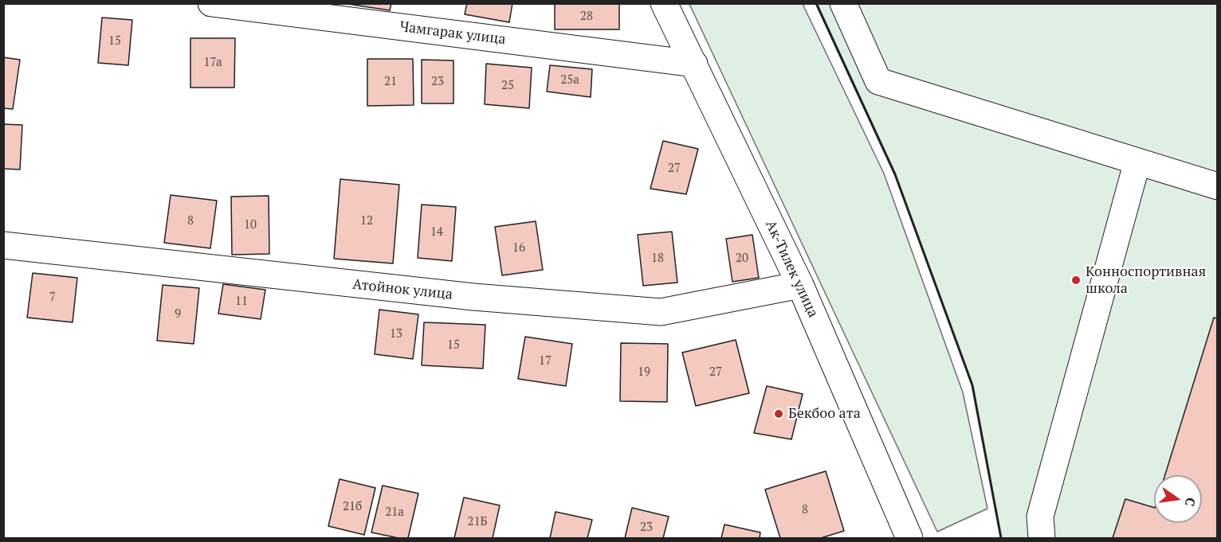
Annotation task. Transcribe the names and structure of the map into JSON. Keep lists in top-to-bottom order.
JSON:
{
  "streets": {
    "street": ["Чамгарак улица", "Ак-Тилек улица", "Атойнок улица"]
  },
  "crossings": [
    ["Чамгарак улица", "Ак-Тилек улица"],
    ["Ак-Тилек улица", "Атойнок улица"]
  ],
  "places": ["Конноспортивная школа", "Бекбоо ата"],
  "house_numbers": [
    "28",
    "15",
    "17а",
    "25а",
    "21",
    "23",
    "25",
    "27",
    "8",
    "12",
    "10",
    "14",
    "16",
    "18",
    "20",
    "7",
    "11",
    "9",
    "13",
    "15",
    "17",
    "19",
    "27",
    "21б",
    "8",
    "21а",
    "21Б",
    "23"
  ],
  "north": "right"
}
